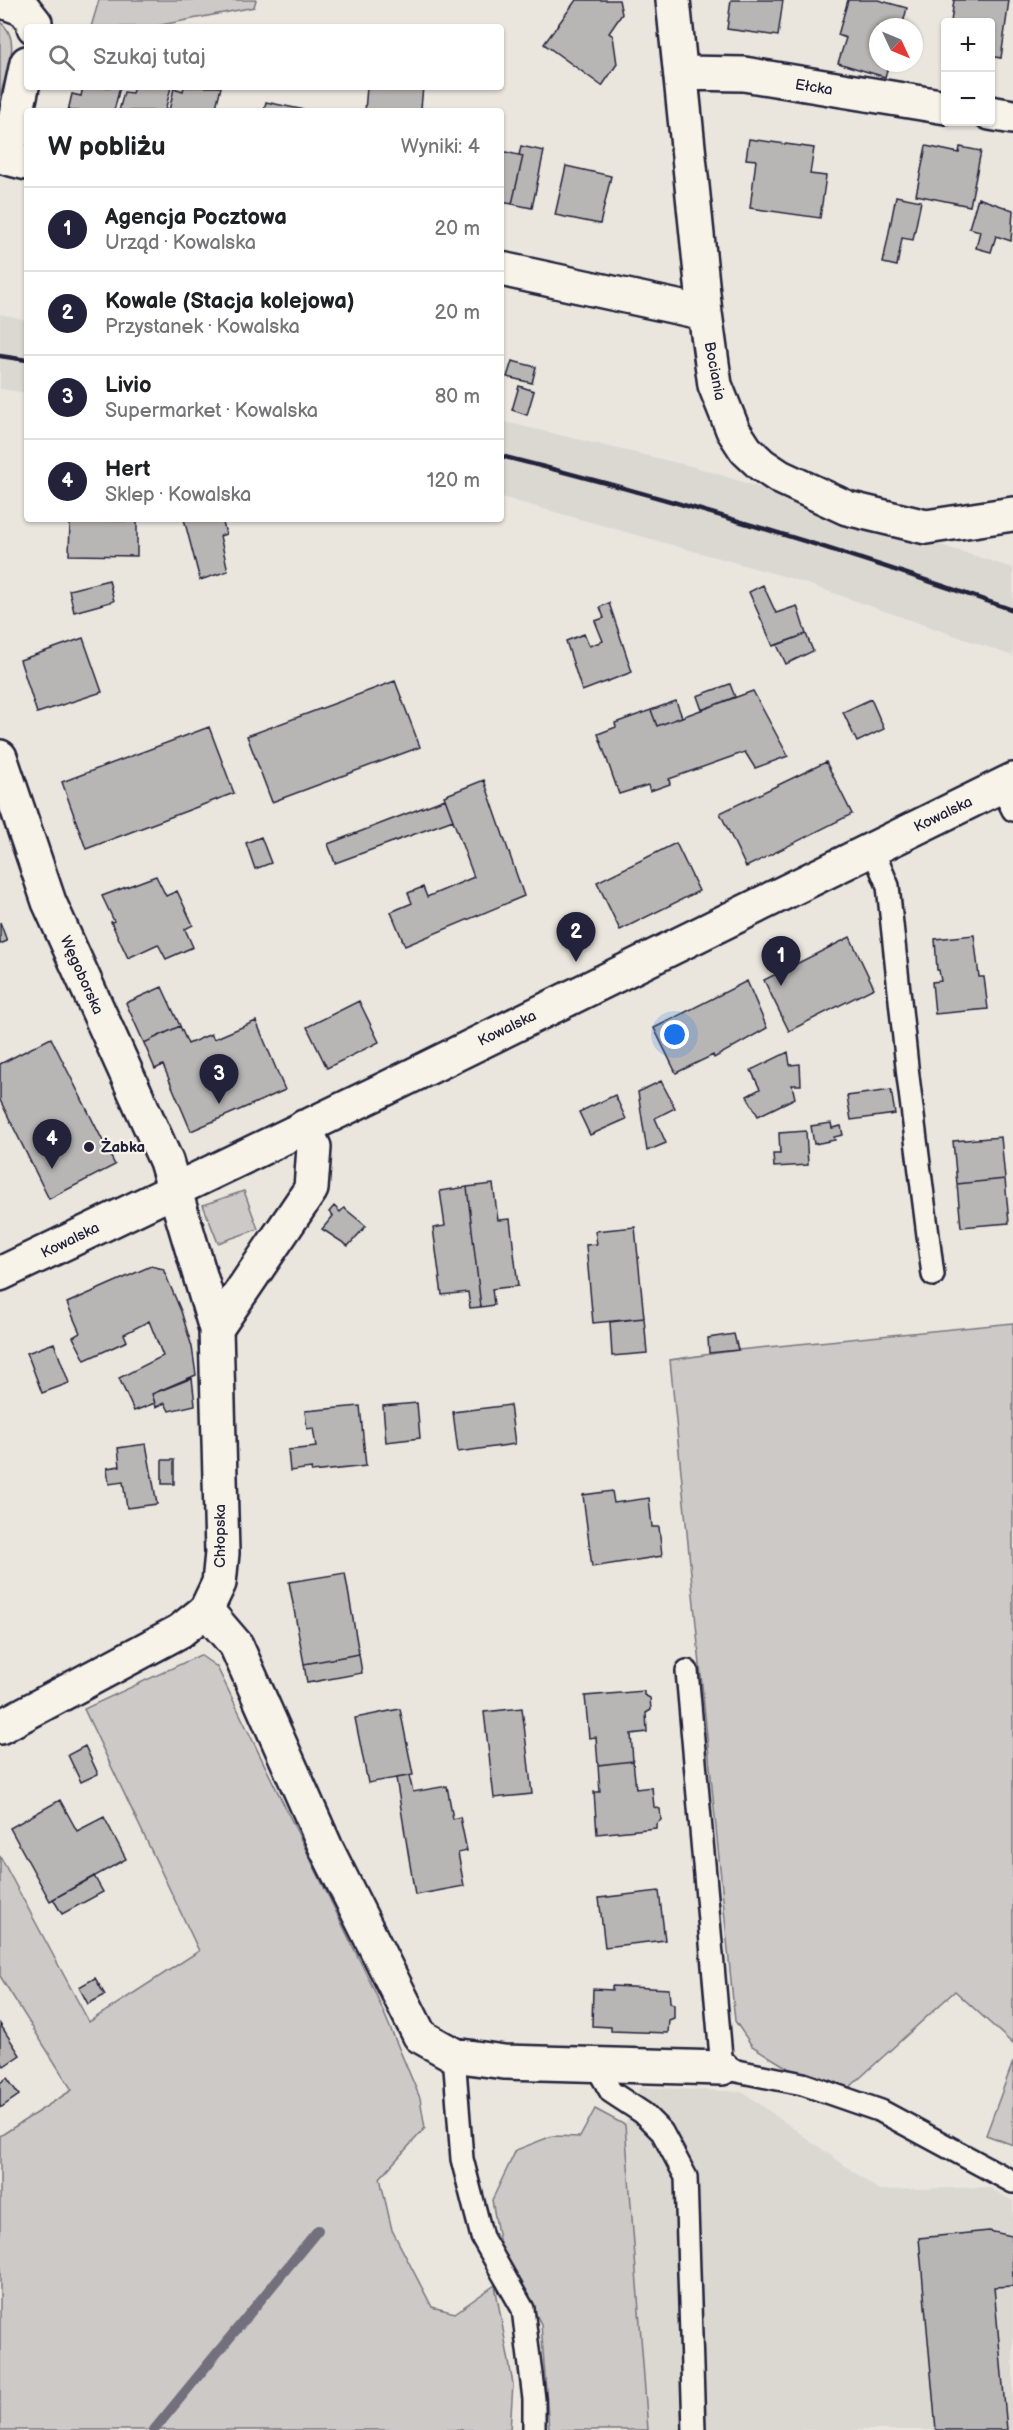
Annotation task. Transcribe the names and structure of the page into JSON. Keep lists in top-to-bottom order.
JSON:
{
  "streets": {
    "street": [
      "Ełcka",
      "Bociania",
      "Kowalska",
      "Węgoborska",
      "Chłopska"
    ]
  },
  "crossings": [
    ["Ełcka", "Bociania"],
    ["Kowalska", "Węgoborska"],
    ["Kowalska", "Chłopska"],
    ["Węgoborska", "Chłopska"]
  ],
  "places": ["Żabka"],
  "north": "bottom right",
  "page": {
    "map_buttons": ["+", "−"],
    "search": "Szukaj tutaj",
    "heading": ["W pobliżu", "Wyniki: 4"],
    "list": [
      {
        "mark": "1",
        "name": "Agencja Pocztowa",
        "note": "Urząd · Kowalska",
        "value": "20 m"
      },
      {
        "mark": "2",
        "name": "Kowale (Stacja kolejowa)",
        "note": "Przystanek · Kowalska",
        "value": "20 m"
      },
      {
        "mark": "3",
        "name": "Livio",
        "note": "Supermarket · Kowalska",
        "value": "80 m"
      },
      {
        "mark": "4",
        "name": "Hert",
        "note": "Sklep · Kowalska",
        "value": "120 m"
      }
    ],
    "pins": [
      "2",
      "1",
      "3",
      "4"
    ]
  }
}
